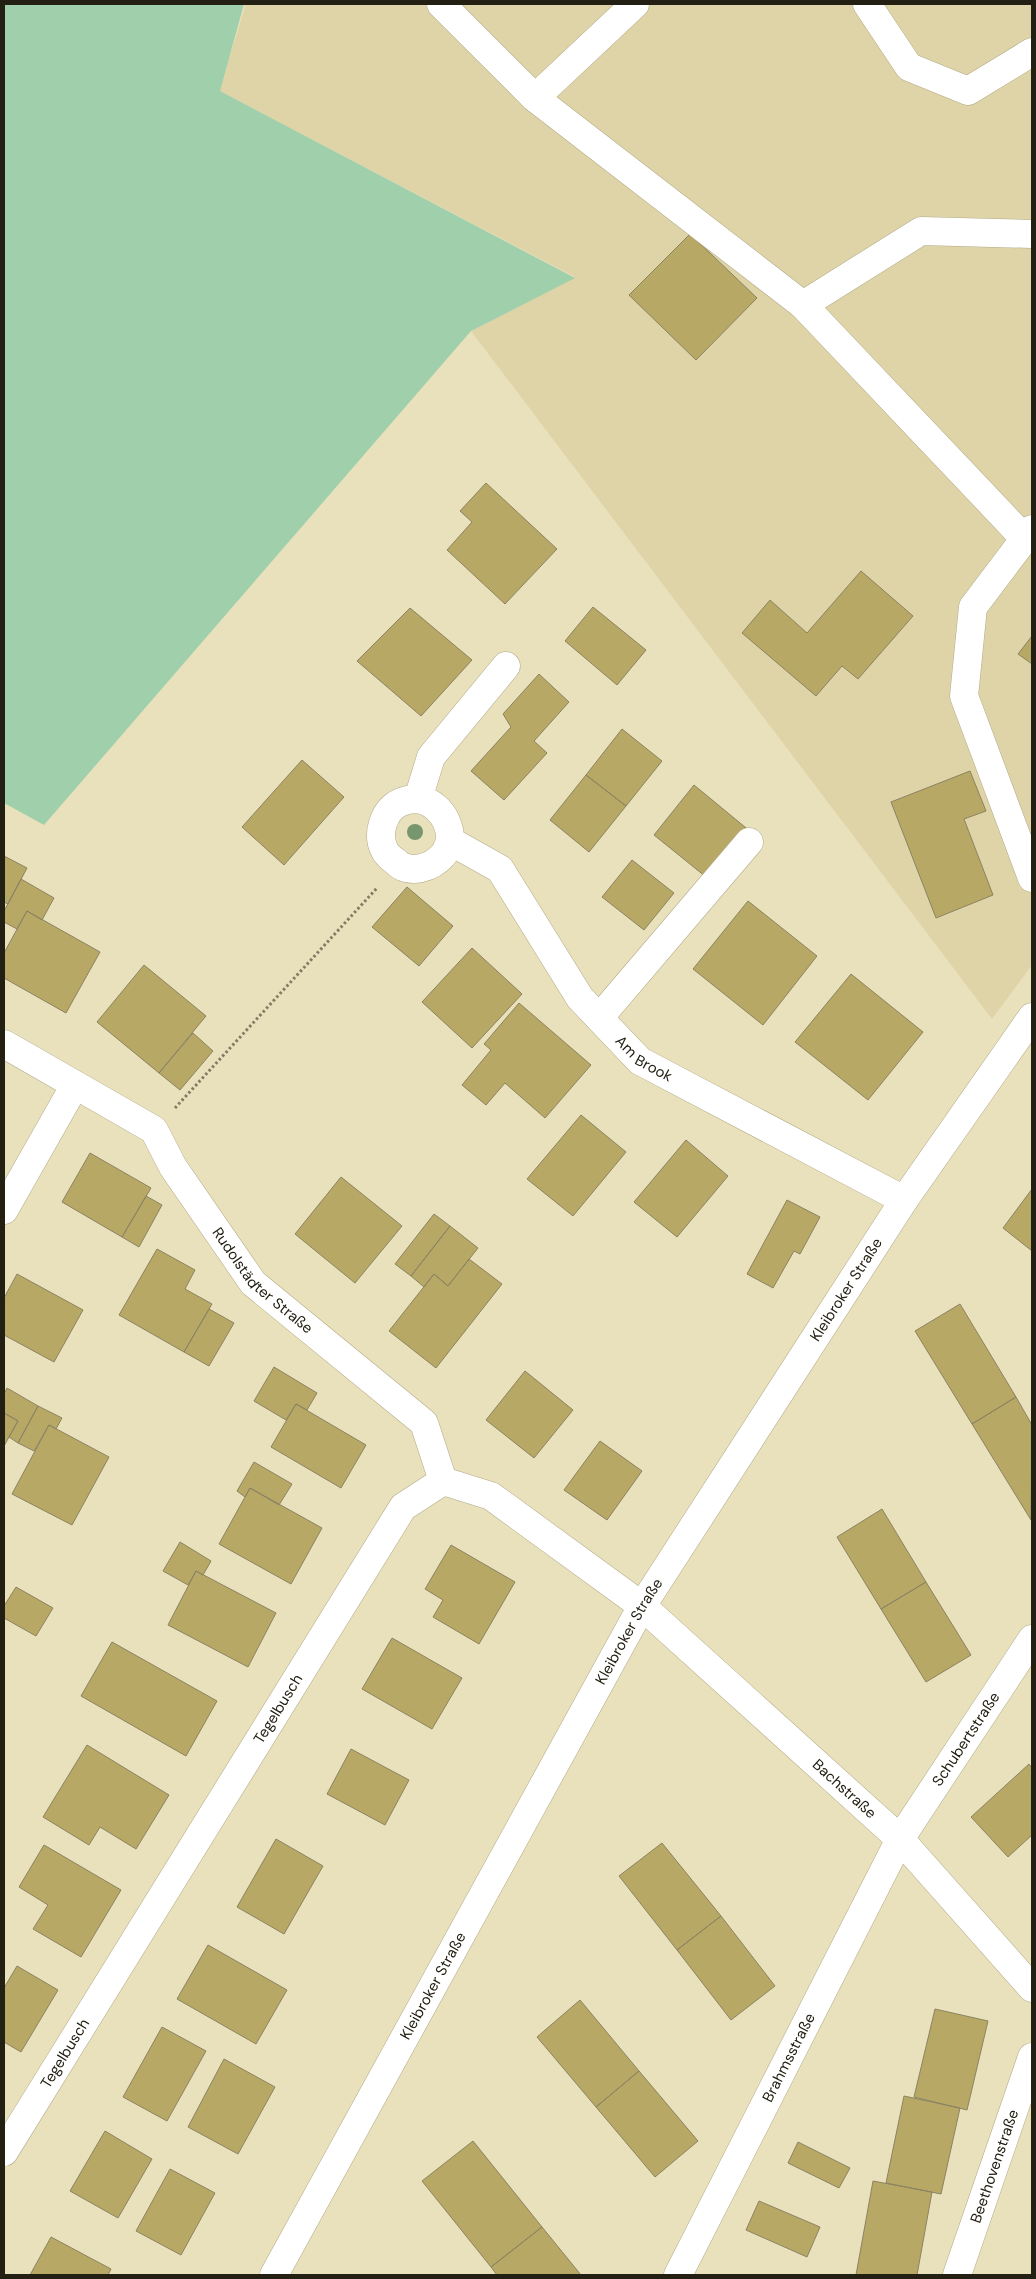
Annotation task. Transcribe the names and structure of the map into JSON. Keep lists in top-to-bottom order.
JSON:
{
  "streets": {
    "street": [
      "Am Brook",
      "Rudolstädter Straße",
      "Kleibroker Straße",
      "Tegelbusch",
      "Schubertstraße",
      "Bachstraße",
      "Brahmsstraße",
      "Beethovenstraße"
    ]
  },
  "crossings": [
    ["Am Brook", "Kleibroker Straße"],
    ["Rudolstädter Straße", "Tegelbusch"],
    ["Kleibroker Straße", "Bachstraße"],
    ["Schubertstraße", "Bachstraße"],
    ["Schubertstraße", "Brahmsstraße"],
    ["Bachstraße", "Brahmsstraße"]
  ]
}
